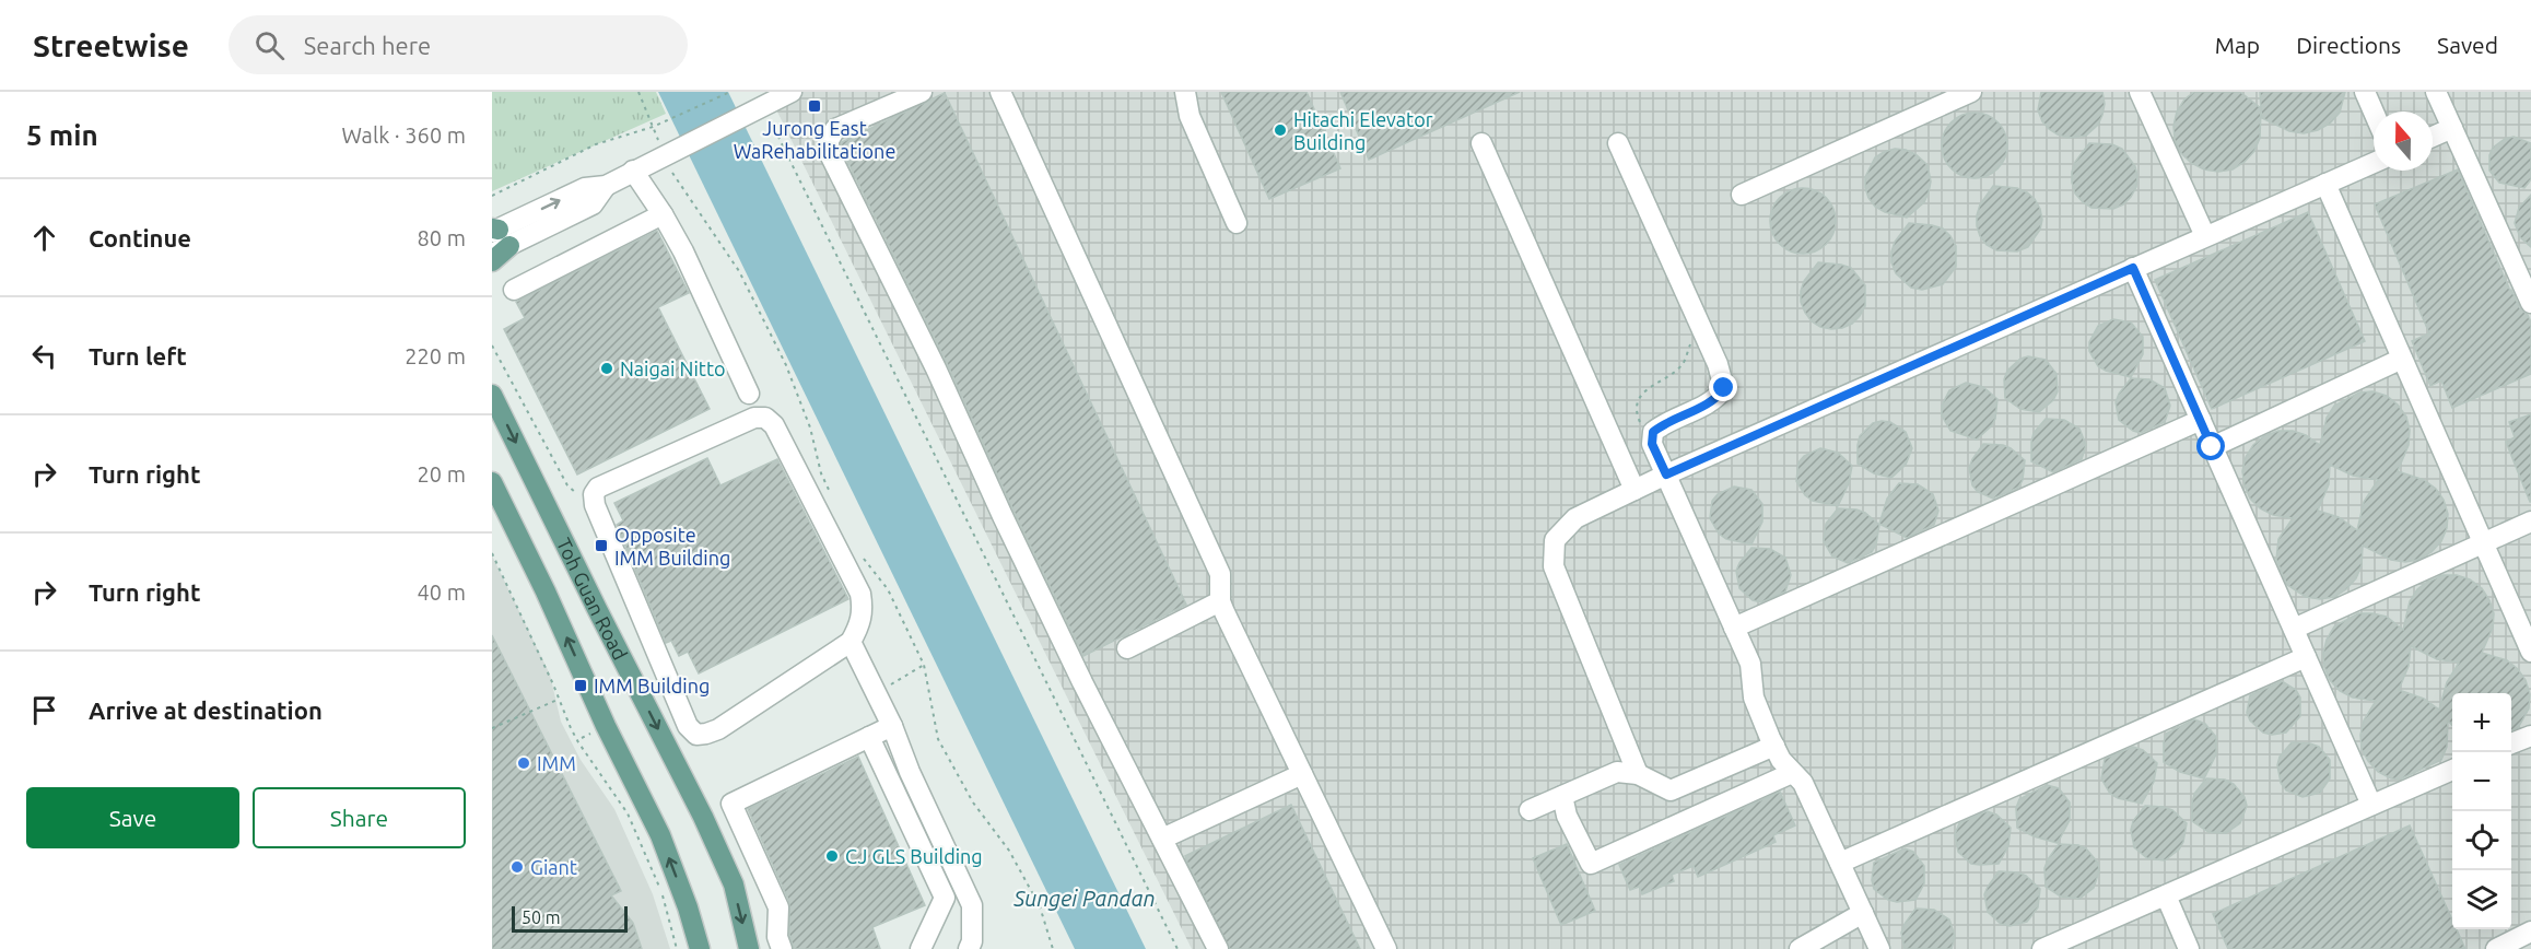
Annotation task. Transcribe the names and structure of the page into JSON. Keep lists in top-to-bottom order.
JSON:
{
  "streets": {
    "main road": ["Toh Guan Road"]
  },
  "water": ["Sungei Pandan"],
  "places": {
    "transit": ["Jurong East WaRehabilitatione", "Opposite IMM Building", "IMM Building"],
    "other": [
      "Hitachi Elevator Building",
      "Naigai Nitto",
      "IMM",
      "CJ GLS Building",
      "Giant"
    ]
  },
  "scale_bar": "50 m",
  "north": "top",
  "page": {
    "header": "Streetwise",
    "search": "Search here",
    "nav": ["Map", "Directions", "Saved"],
    "heading": ["5 min", "Walk · 360 m"],
    "list": [
      ["Continue", "80 m"],
      ["Turn left", "220 m"],
      ["Turn right", "20 m"],
      ["Turn right", "40 m"],
      "Arrive at destination"
    ],
    "map_buttons": ["+", "−"],
    "buttons": ["Save", "Share"],
    "scale": "50 m"
  }
}
